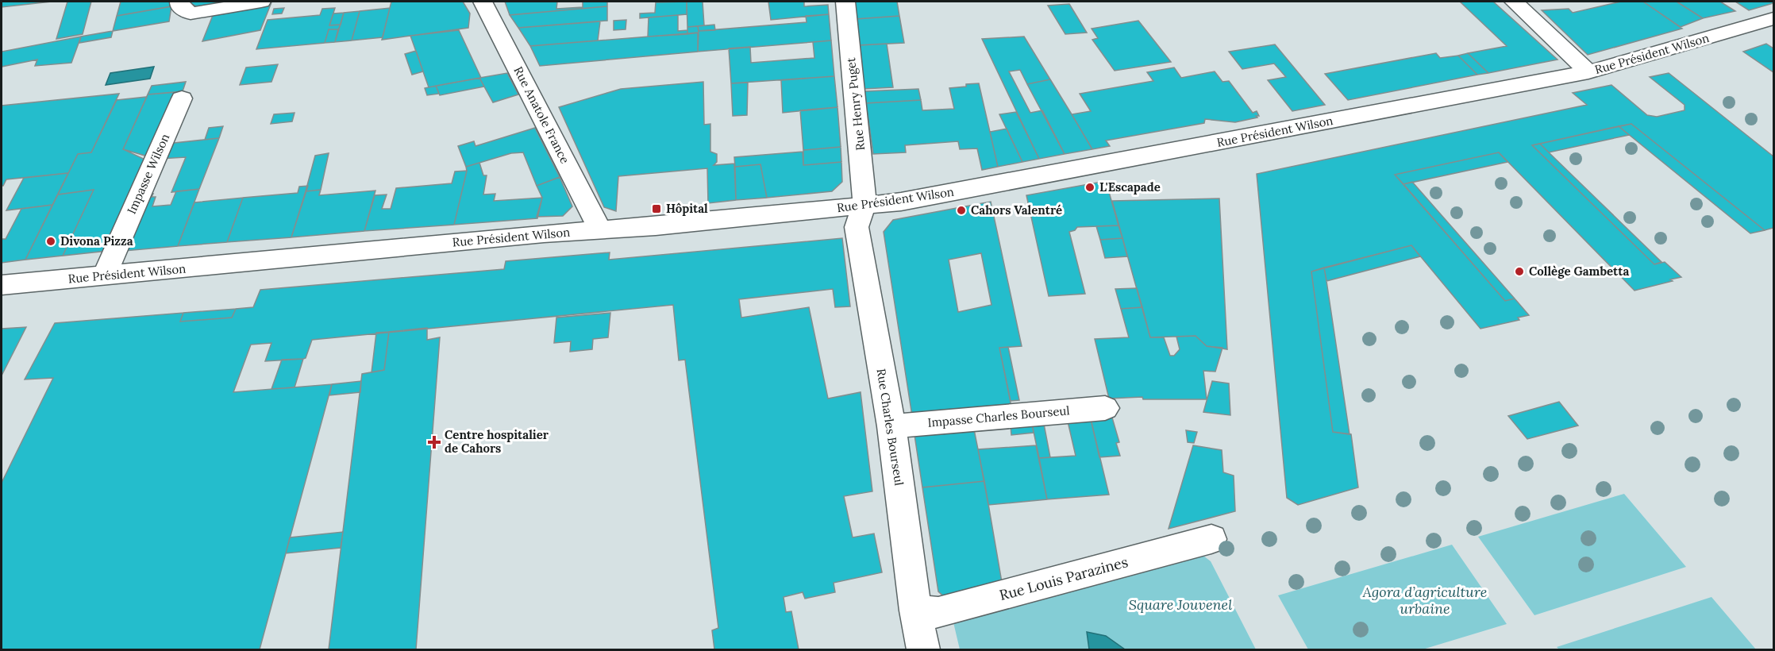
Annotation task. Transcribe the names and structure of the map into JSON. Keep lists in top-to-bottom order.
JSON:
{
  "streets": {
    "street": [
      "Rue Président Wilson",
      "Rue Henry Puget",
      "Rue Anatole France",
      "Impasse Wilson",
      "Impasse Charles Bourseul",
      "Rue Charles Bourseul",
      "Rue Louis Parazines"
    ]
  },
  "crossings": [
    ["Rue Président Wilson", "Rue Henry Puget"],
    ["Rue Président Wilson", "Rue Anatole France"],
    ["Rue Président Wilson", "Impasse Wilson"],
    ["Rue Président Wilson", "Rue Charles Bourseul"],
    ["Rue Henry Puget", "Rue Charles Bourseul"],
    ["Impasse Charles Bourseul", "Rue Charles Bourseul"],
    ["Rue Charles Bourseul", "Rue Louis Parazines"]
  ],
  "parks": ["Agora d’agriculture urbaine", "Square Jouvenel"],
  "places": {
    "other": [
      "L'Escapade",
      "Cahors Valentré",
      "Divona Pizza",
      "Collège Gambetta"
    ],
    "transit": ["Hôpital"],
    "health": ["Centre hospitalier de Cahors"]
  }
}
